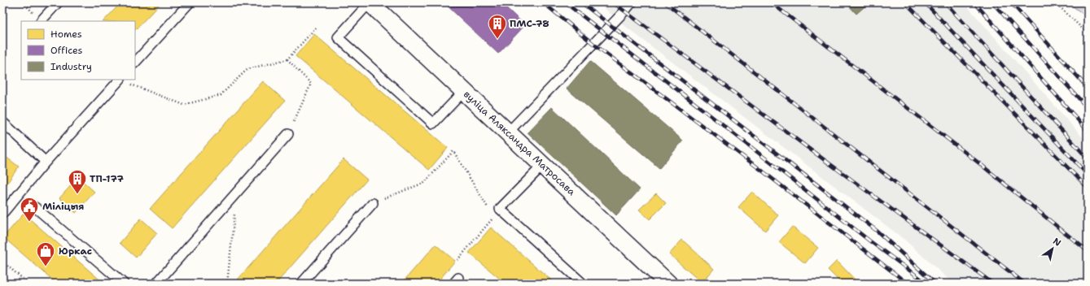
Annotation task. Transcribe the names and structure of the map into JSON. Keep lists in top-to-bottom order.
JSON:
{
  "streets": {
    "street": ["вуліца Аляксандра Матросава"]
  },
  "places": {
    "building": ["ПМС-78", "ТП-177"],
    "public building": ["Міліцыя"],
    "shop": ["Юркас"]
  },
  "legend": ["Homes", "Offices", "Industry"],
  "north": "top right"
}
